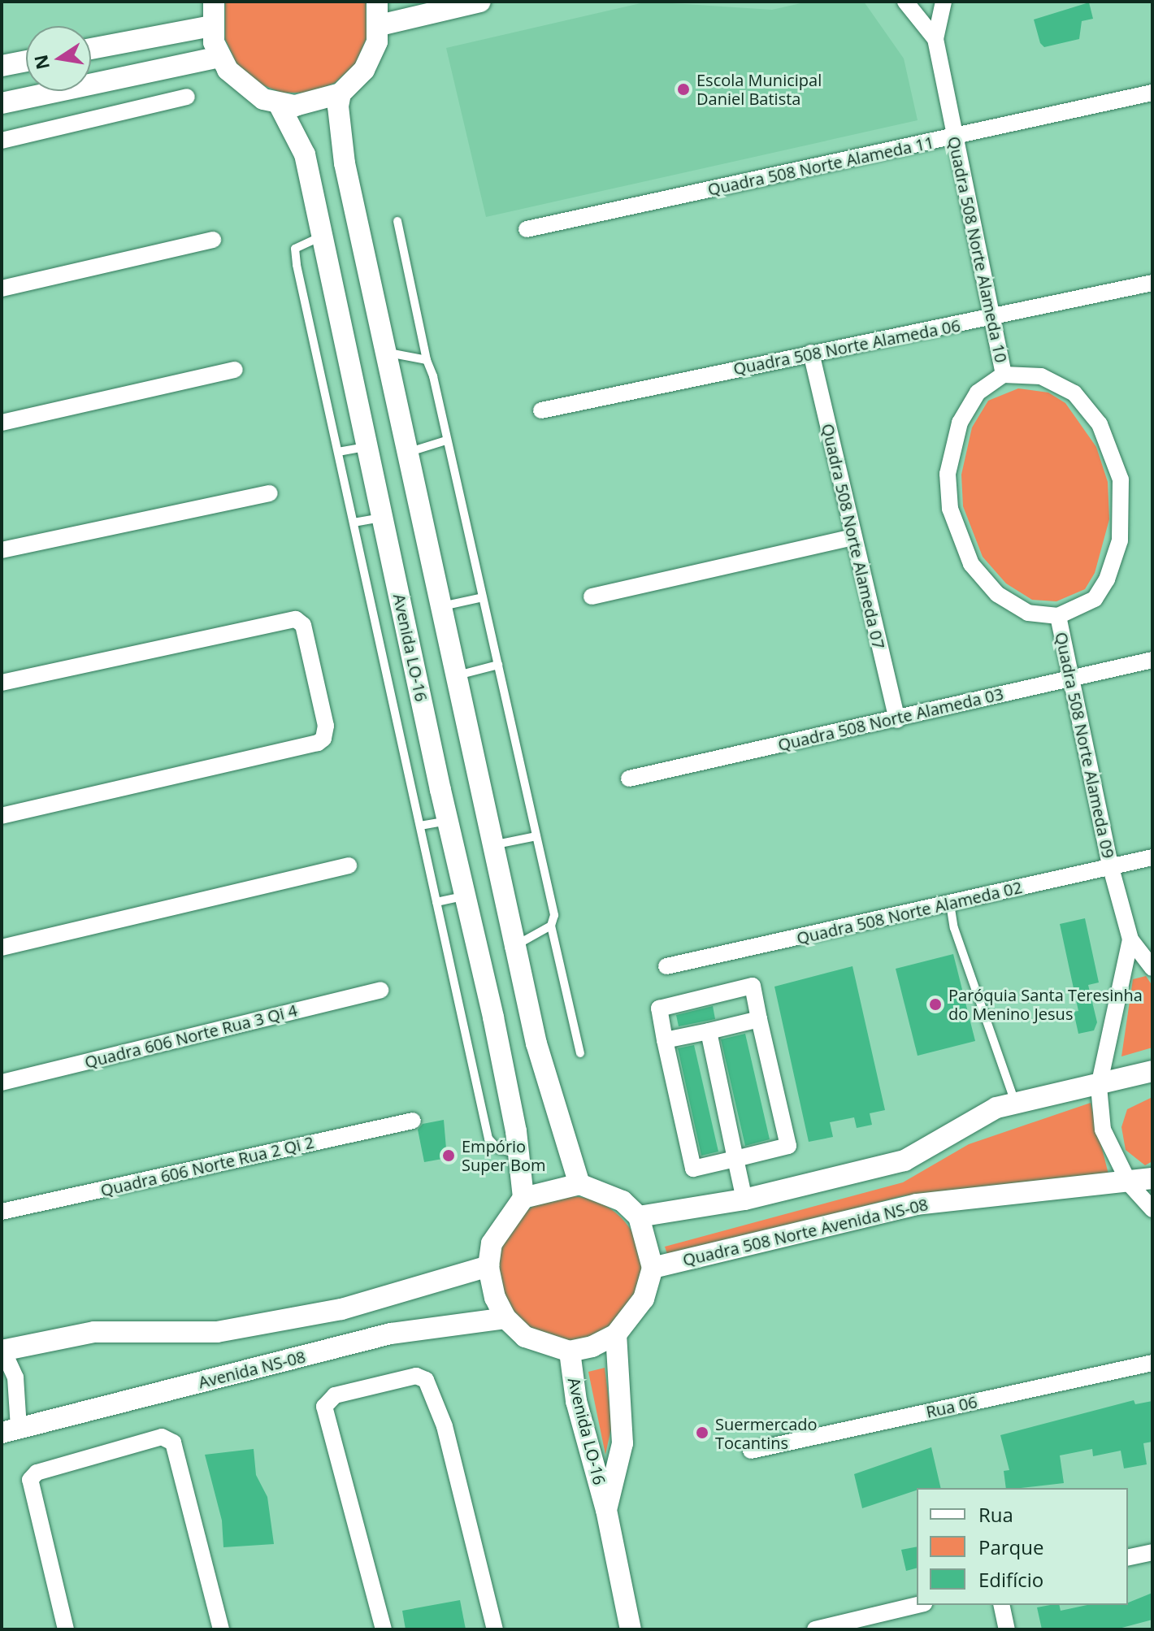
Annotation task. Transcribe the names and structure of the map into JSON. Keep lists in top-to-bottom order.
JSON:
{
  "streets": {
    "street": [
      "Quadra 508 Norte Alameda 11",
      "Quadra 508 Norte Alameda 10",
      "Quadra 508 Norte Alameda 06",
      "Quadra 508 Norte Alameda 07",
      "Avenida LO-16",
      "Quadra 508 Norte Alameda 03",
      "Quadra 508 Norte Alameda 09",
      "Quadra 508 Norte Alameda 02",
      "Quadra 606 Norte Rua 3 Qi 4",
      "Quadra 606 Norte Rua 2 Qi 2",
      "Quadra 508 Norte Avenida NS-08",
      "Avenida NS-08",
      "Rua 06"
    ]
  },
  "crossings": [
    ["Quadra 508 Norte Alameda 11", "Quadra 508 Norte Alameda 10"],
    ["Quadra 508 Norte Alameda 10", "Quadra 508 Norte Alameda 06"],
    ["Quadra 508 Norte Alameda 10", "Quadra 508 Norte Alameda 09"],
    ["Quadra 508 Norte Alameda 06", "Quadra 508 Norte Alameda 07"],
    ["Quadra 508 Norte Alameda 07", "Quadra 508 Norte Alameda 03"],
    ["Avenida LO-16", "Quadra 508 Norte Avenida NS-08"],
    ["Avenida LO-16", "Avenida NS-08"],
    ["Quadra 508 Norte Alameda 03", "Quadra 508 Norte Alameda 09"],
    ["Quadra 508 Norte Alameda 09", "Quadra 508 Norte Alameda 02"],
    ["Quadra 508 Norte Avenida NS-08", "Avenida NS-08"]
  ],
  "places": [
    "Escola Municipal Daniel Batista",
    "Paróquia Santa Teresinha do Menino Jesus",
    "Empório Super Bom",
    "Suermercado Tocantins"
  ],
  "legend": ["Rua", "Parque", "Edifício"],
  "north": "left"
}
